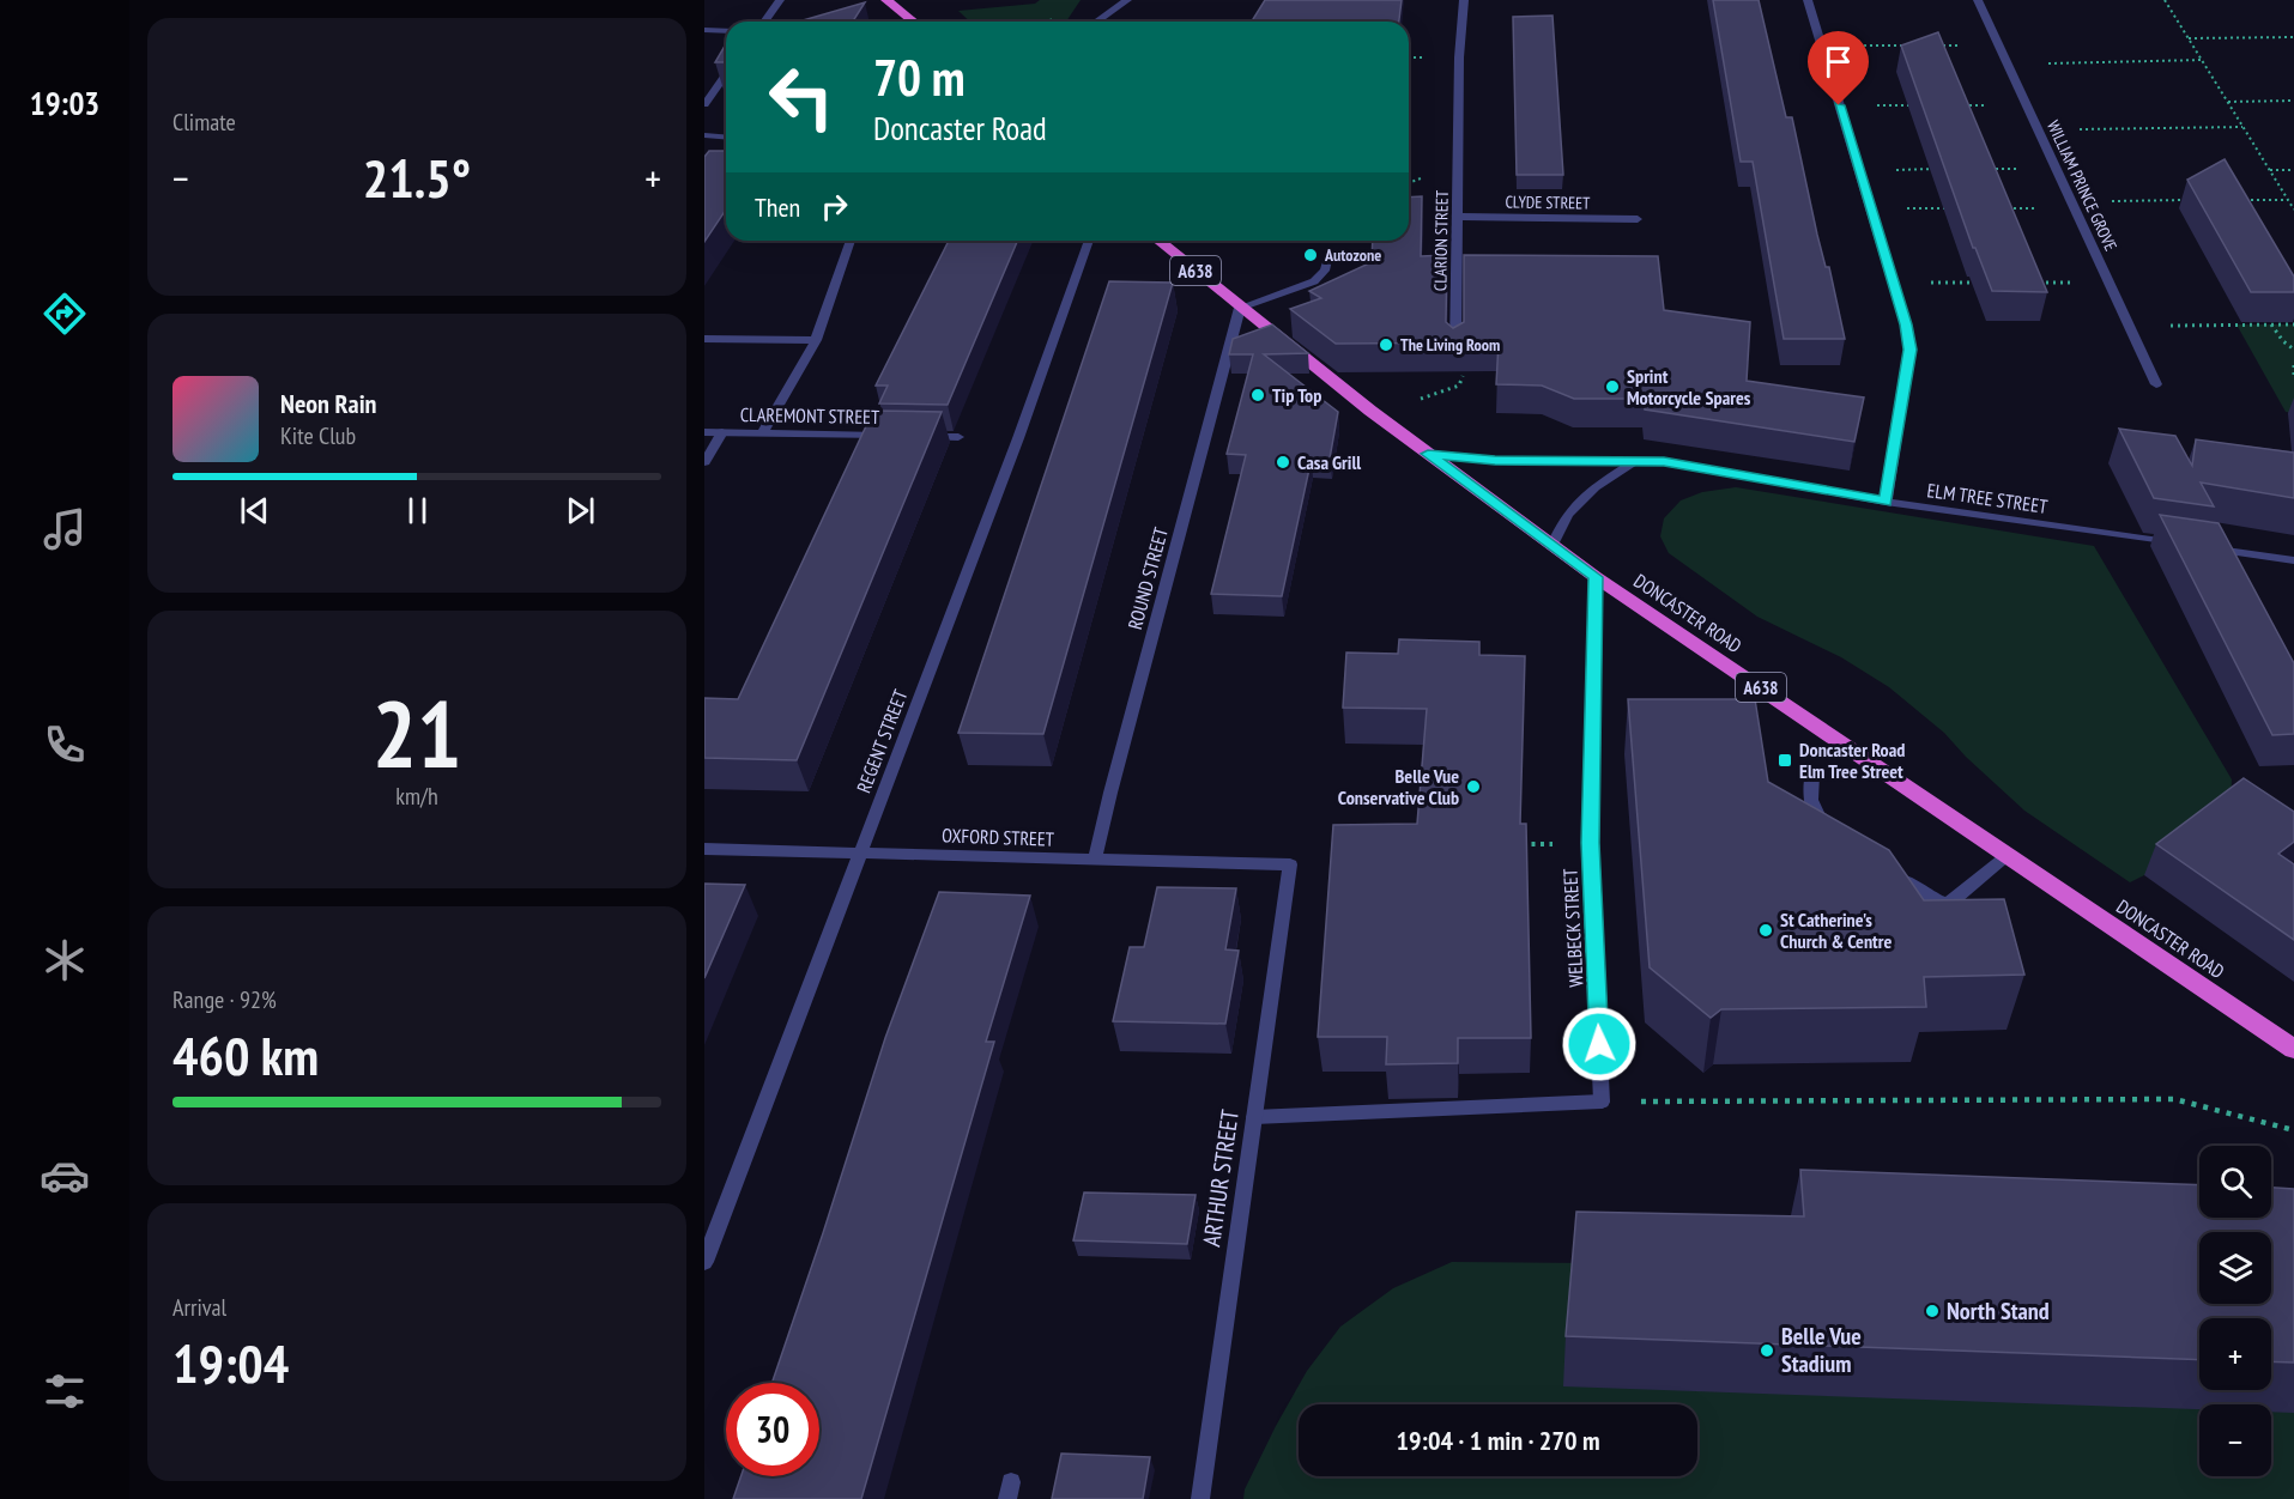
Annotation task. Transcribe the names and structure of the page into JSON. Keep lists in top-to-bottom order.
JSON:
{
  "streets": {
    "highway": ["A638", "DONCASTER ROAD"],
    "street": [
      "WILLIAM PRINCE GROVE",
      "CLYDE STREET",
      "CLARION STREET",
      "CLAREMONT STREET",
      "ELM TREE STREET",
      "ROUND STREET",
      "REGENT STREET",
      "OXFORD STREET",
      "WELBECK STREET",
      "ARTHUR STREET"
    ]
  },
  "crossings": [
    ["CLYDE STREET", "CLARION STREET"],
    ["ELM TREE STREET", "DONCASTER ROAD"],
    ["ROUND STREET", "DONCASTER ROAD"],
    ["ROUND STREET", "OXFORD STREET"],
    ["DONCASTER ROAD", "WELBECK STREET"],
    ["REGENT STREET", "OXFORD STREET"],
    ["OXFORD STREET", "ARTHUR STREET"]
  ],
  "places": {
    "other": [
      "Autozone",
      "The Living Room",
      "Sprint Motorcycle Spares",
      "Tip Top",
      "Casa Grill",
      "Belle Vue Conservative Club",
      "St Catherine's Church & Centre",
      "North Stand",
      "Belle Vue Stadium"
    ],
    "transit": ["Doncaster Road Elm Tree Street"]
  },
  "page": {
    "tabs": "19:03",
    "tile": [
      "Climate",
      ["21", "km/h"],
      ["Range · 92%", "460 km"],
      ["Arrival", "19:04"]
    ],
    "turn": ["70 m", "Doncaster Road"],
    "heat": ["−", "21.5°", "+"],
    "then": "Then",
    "song": ["Neon Rain", "Kite Club"],
    "map_buttons": ["+", "−"],
    "limit": "30",
    "trip": "19:04 · 1 min · 270 m"
  }
}
